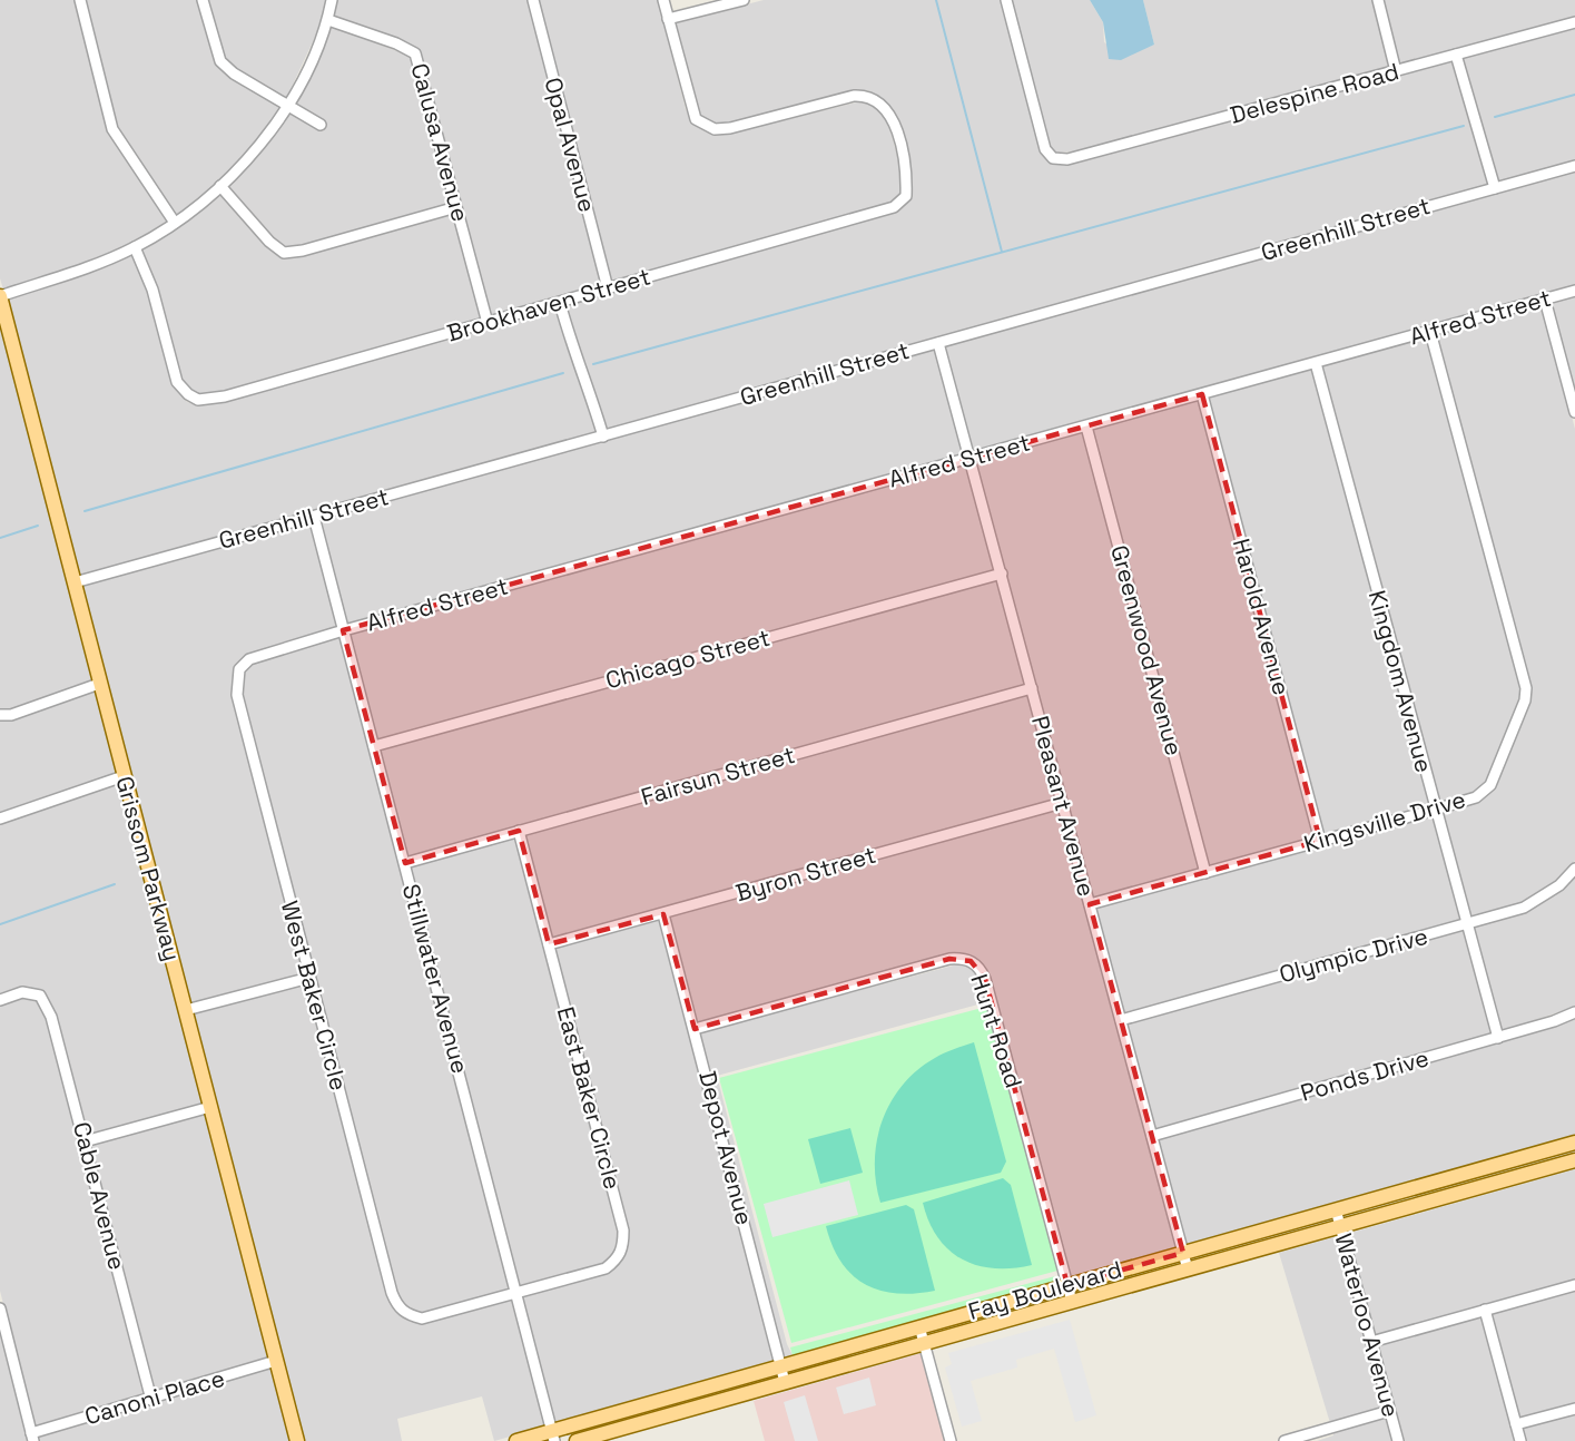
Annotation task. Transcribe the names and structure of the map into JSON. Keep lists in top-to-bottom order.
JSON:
{
  "streets": {
    "main road": ["Grissom Parkway", "Fay Boulevard"],
    "street": [
      "Delespine Road",
      "Calusa Avenue",
      "Opal Avenue",
      "Greenhill Street",
      "Brookhaven Street",
      "Alfred Street",
      "Harold Avenue",
      "Greenwood Avenue",
      "Chicago Street",
      "Kingdom Avenue",
      "Fairsun Street",
      "Pleasant Avenue",
      "Kingsville Drive",
      "Byron Street",
      "Olympic Drive",
      "Stillwater Avenue",
      "West Baker Circle",
      "Hunt Road",
      "Ponds Drive",
      "East Baker Circle",
      "Depot Avenue",
      "Cable Avenue",
      "Waterloo Avenue",
      "Canoni Place"
    ]
  },
  "crossings": [
    ["Calusa Avenue", "Brookhaven Street"],
    ["Opal Avenue", "Brookhaven Street"],
    ["Greenhill Street", "Pleasant Avenue"],
    ["Greenhill Street", "Grissom Parkway"],
    ["Greenhill Street", "Stillwater Avenue"],
    ["Alfred Street", "Harold Avenue"],
    ["Alfred Street", "Greenwood Avenue"],
    ["Alfred Street", "Kingdom Avenue"],
    ["Alfred Street", "Pleasant Avenue"],
    ["Alfred Street", "Kingsville Drive"],
    ["Alfred Street", "Stillwater Avenue"],
    ["Alfred Street", "West Baker Circle"],
    ["Harold Avenue", "Kingsville Drive"],
    ["Greenwood Avenue", "Kingsville Drive"],
    ["Chicago Street", "Pleasant Avenue"],
    ["Chicago Street", "Stillwater Avenue"],
    ["Kingdom Avenue", "Kingsville Drive"],
    ["Kingdom Avenue", "Olympic Drive"],
    ["Kingdom Avenue", "Ponds Drive"],
    ["Fairsun Street", "Pleasant Avenue"],
    ["Fairsun Street", "Stillwater Avenue"],
    ["Fairsun Street", "East Baker Circle"],
    ["Pleasant Avenue", "Kingsville Drive"],
    ["Pleasant Avenue", "Byron Street"],
    ["Pleasant Avenue", "Olympic Drive"],
    ["Pleasant Avenue", "Ponds Drive"],
    ["Pleasant Avenue", "Fay Boulevard"],
    ["Grissom Parkway", "Canoni Place"],
    ["Byron Street", "East Baker Circle"],
    ["Byron Street", "Depot Avenue"],
    ["Stillwater Avenue", "West Baker Circle"],
    ["Stillwater Avenue", "East Baker Circle"],
    ["Stillwater Avenue", "Fay Boulevard"],
    ["West Baker Circle", "East Baker Circle"],
    ["Hunt Road", "Depot Avenue"],
    ["Hunt Road", "Fay Boulevard"],
    ["Depot Avenue", "Fay Boulevard"],
    ["Cable Avenue", "Canoni Place"],
    ["Fay Boulevard", "Waterloo Avenue"]
  ]
}
